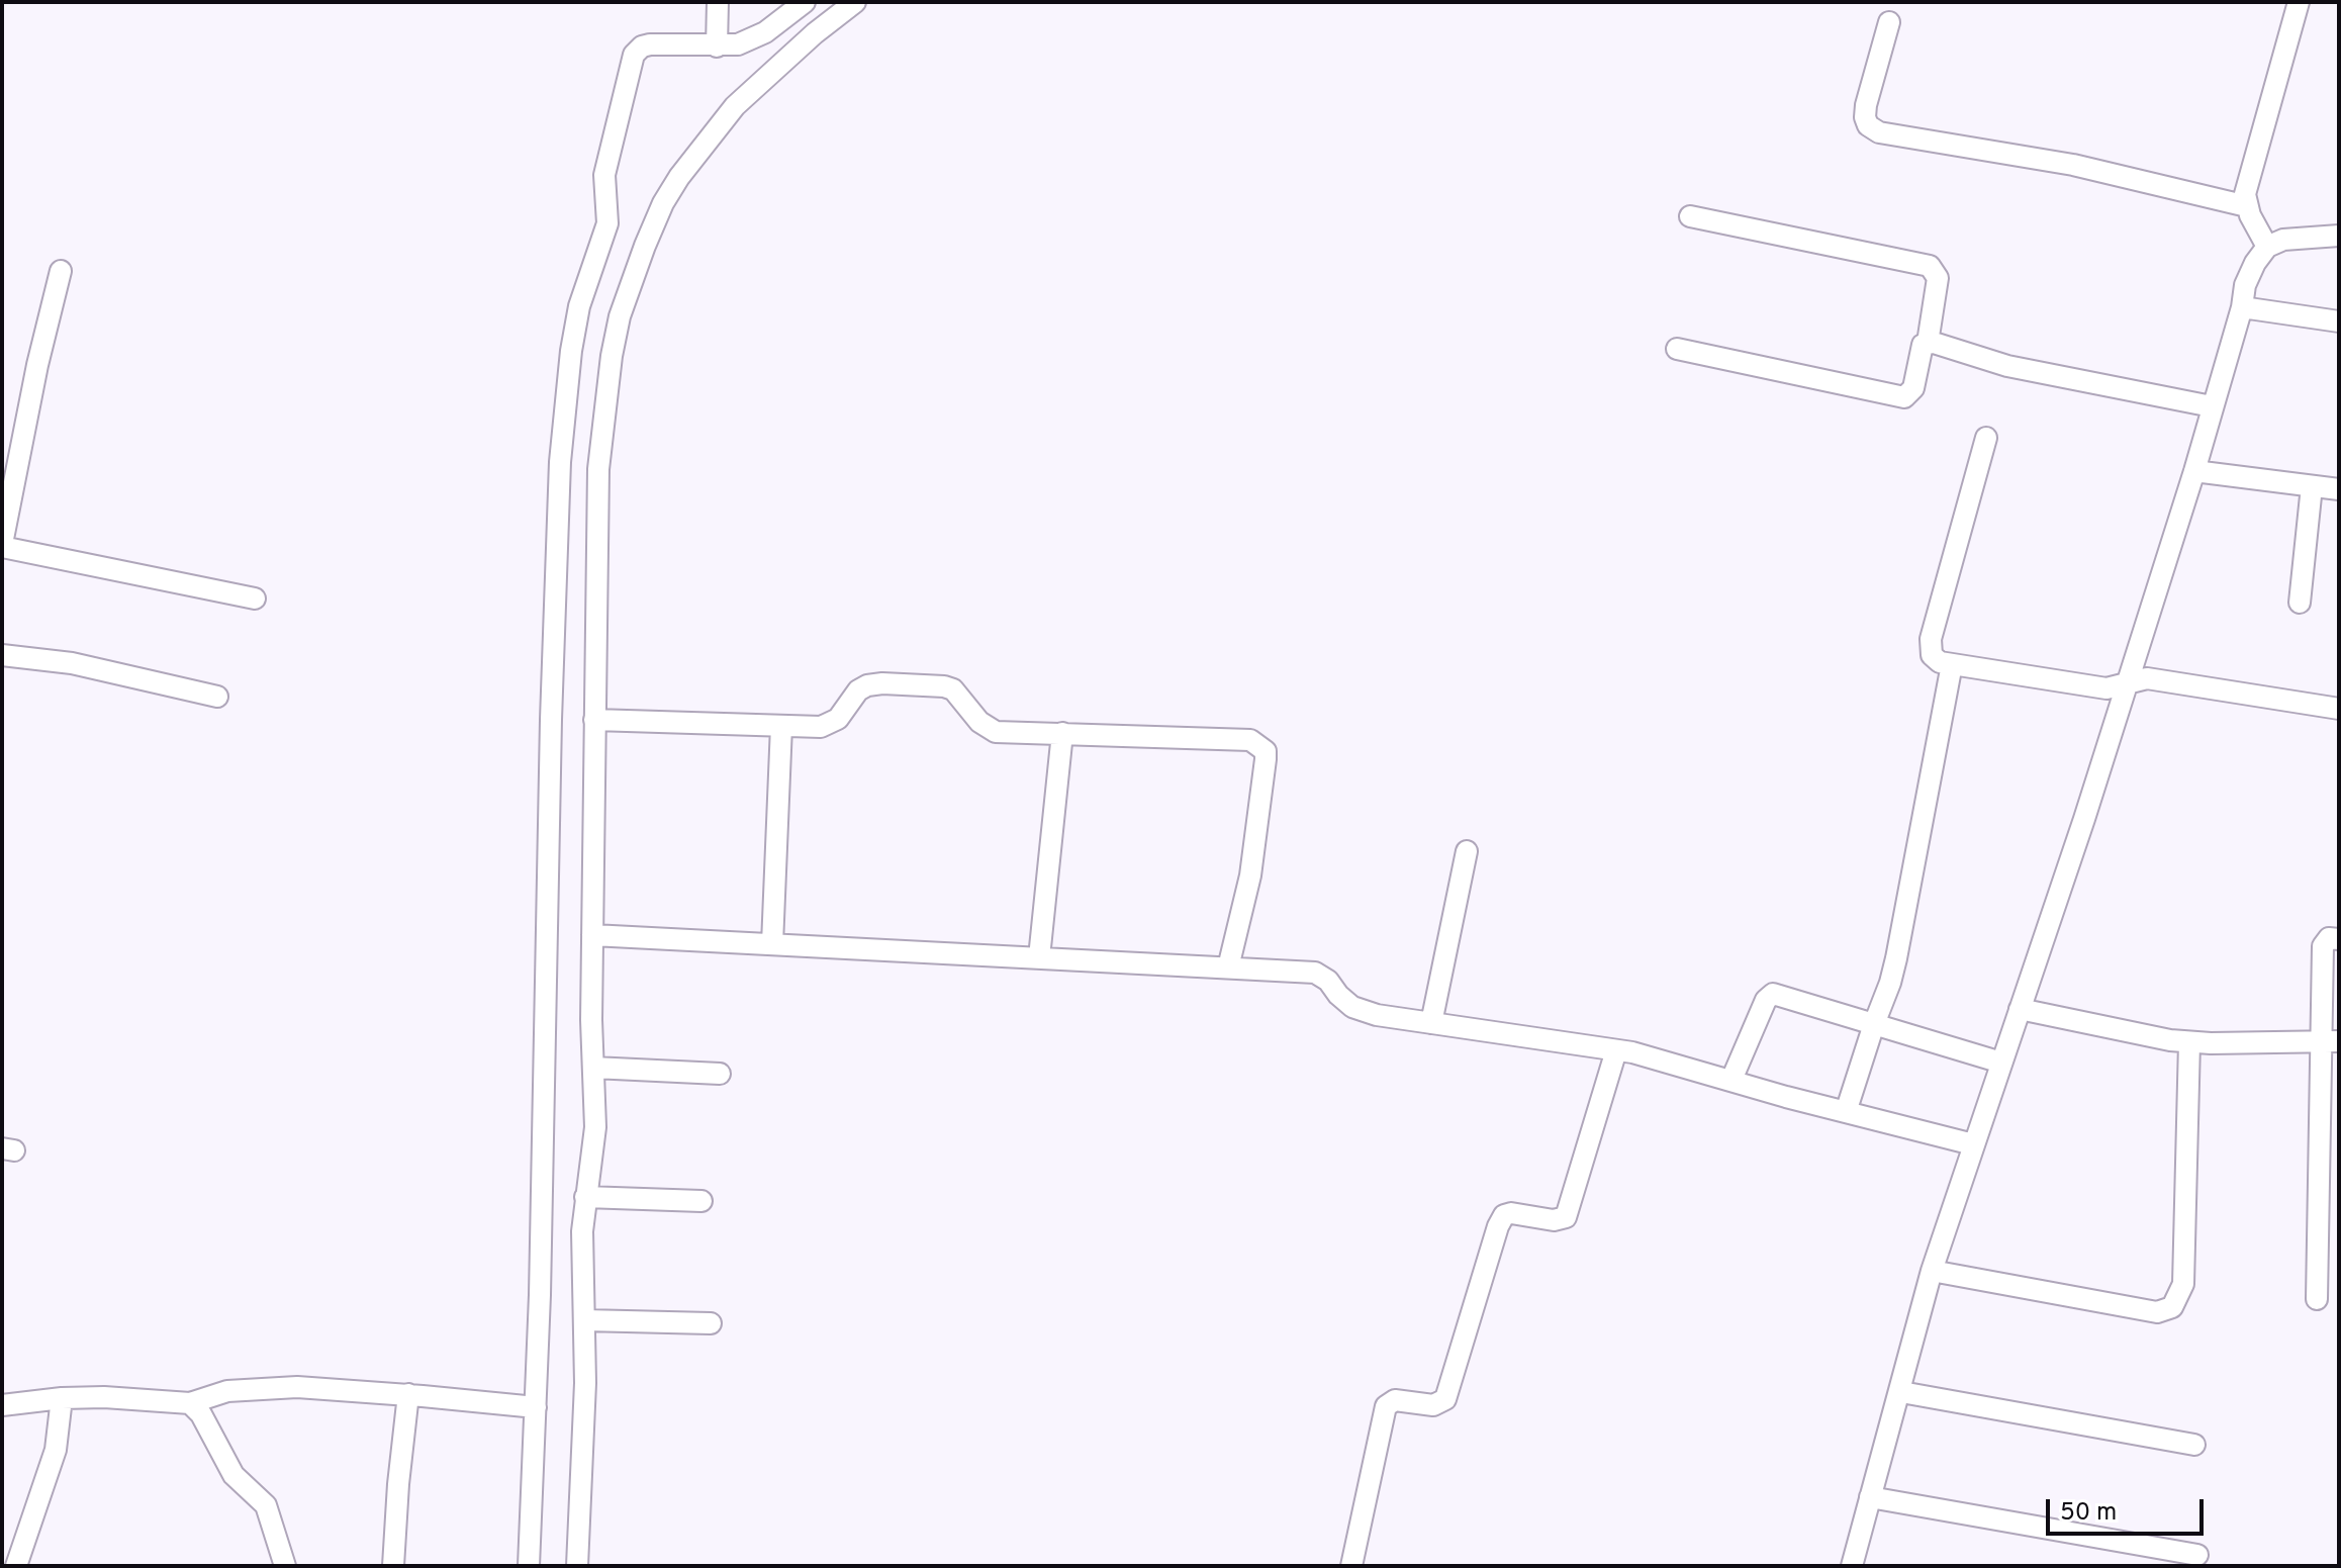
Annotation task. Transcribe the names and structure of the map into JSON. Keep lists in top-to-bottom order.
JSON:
{
  "scale_bar": "50 m"
}
